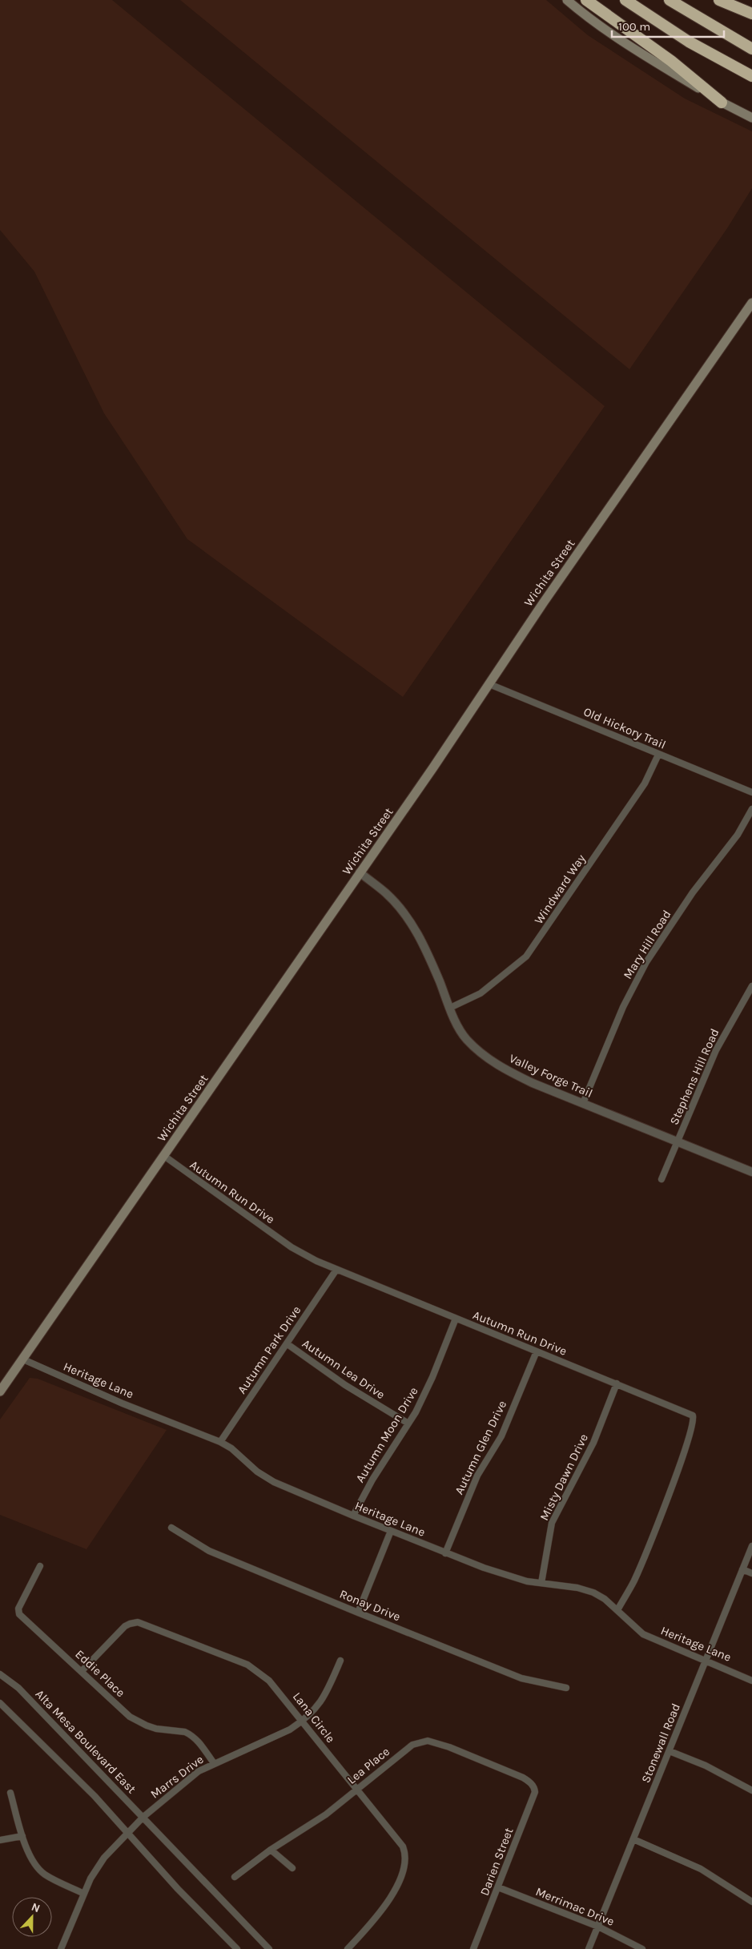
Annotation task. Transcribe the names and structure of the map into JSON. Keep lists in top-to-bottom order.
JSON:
{
  "streets": {
    "main road": ["Wichita Street"],
    "street": [
      "Old Hickory Trail",
      "Windward Way",
      "Mary Hill Road",
      "Valley Forge Trail",
      "Stephens Hill Road",
      "Autumn Run Drive",
      "Autumn Park Drive",
      "Autumn Lea Drive",
      "Heritage Lane",
      "Autumn Moon Drive",
      "Autumn Glen Drive",
      "Misty Dawn Drive",
      "Ronay Drive",
      "Eddie Place",
      "Lana Circle",
      "Alta Mesa Boulevard East",
      "Stonewall Road",
      "Lea Place",
      "Marrs Drive",
      "Darien Street",
      "Merrimac Drive"
    ]
  },
  "crossings": [
    ["Wichita Street", "Old Hickory Trail"],
    ["Wichita Street", "Valley Forge Trail"],
    ["Wichita Street", "Autumn Run Drive"],
    ["Wichita Street", "Heritage Lane"],
    ["Old Hickory Trail", "Windward Way"],
    ["Windward Way", "Valley Forge Trail"],
    ["Mary Hill Road", "Valley Forge Trail"],
    ["Valley Forge Trail", "Stephens Hill Road"],
    ["Autumn Run Drive", "Autumn Park Drive"],
    ["Autumn Run Drive", "Heritage Lane"],
    ["Autumn Run Drive", "Autumn Moon Drive"],
    ["Autumn Run Drive", "Autumn Glen Drive"],
    ["Autumn Run Drive", "Misty Dawn Drive"],
    ["Autumn Park Drive", "Autumn Lea Drive"],
    ["Autumn Park Drive", "Heritage Lane"],
    ["Autumn Lea Drive", "Autumn Moon Drive"],
    ["Heritage Lane", "Autumn Moon Drive"],
    ["Heritage Lane", "Autumn Glen Drive"],
    ["Heritage Lane", "Misty Dawn Drive"],
    ["Heritage Lane", "Stonewall Road"],
    ["Eddie Place", "Lana Circle"],
    ["Eddie Place", "Marrs Drive"],
    ["Lana Circle", "Lea Place"],
    ["Lana Circle", "Marrs Drive"],
    ["Alta Mesa Boulevard East", "Marrs Drive"],
    ["Stonewall Road", "Merrimac Drive"],
    ["Lea Place", "Darien Street"],
    ["Darien Street", "Merrimac Drive"]
  ],
  "scale_bar": "100 m",
  "north": "top"
}
